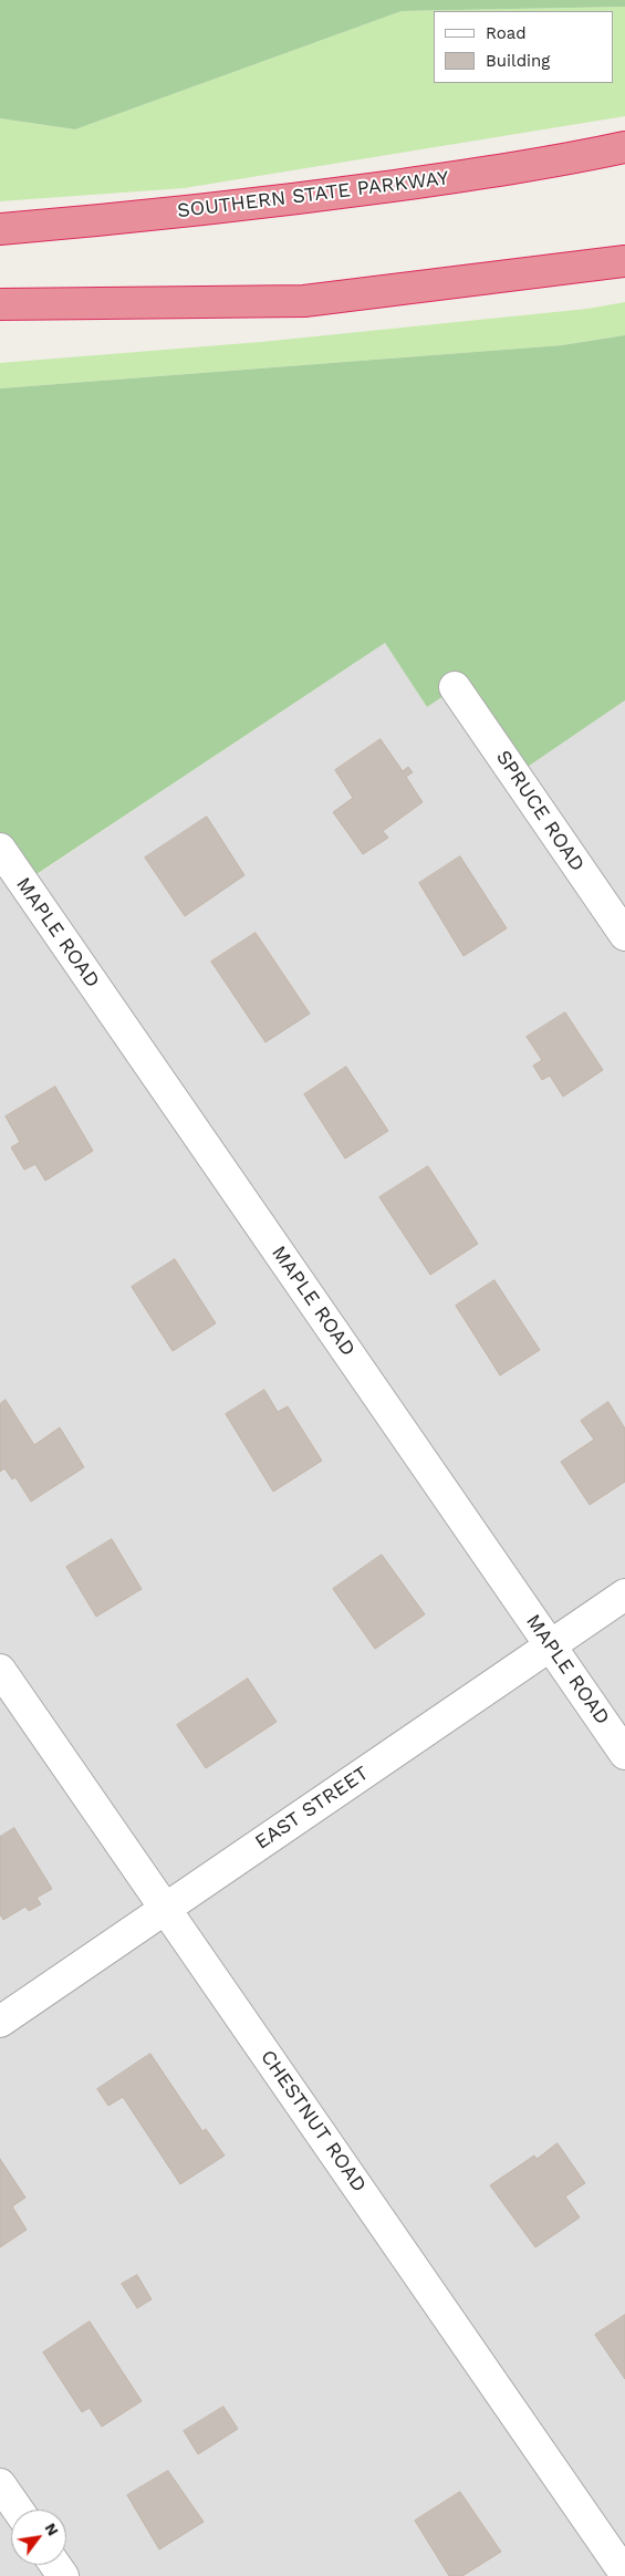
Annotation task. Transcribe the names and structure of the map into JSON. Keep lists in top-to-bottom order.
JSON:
{
  "streets": {
    "highway": ["SOUTHERN STATE PARKWAY"],
    "street": [
      "SPRUCE ROAD",
      "MAPLE ROAD",
      "EAST STREET",
      "CHESTNUT ROAD"
    ]
  },
  "crossings": [
    ["MAPLE ROAD", "EAST STREET"],
    ["EAST STREET", "CHESTNUT ROAD"]
  ],
  "legend": ["Road", "Building"],
  "north": "top right"
}
